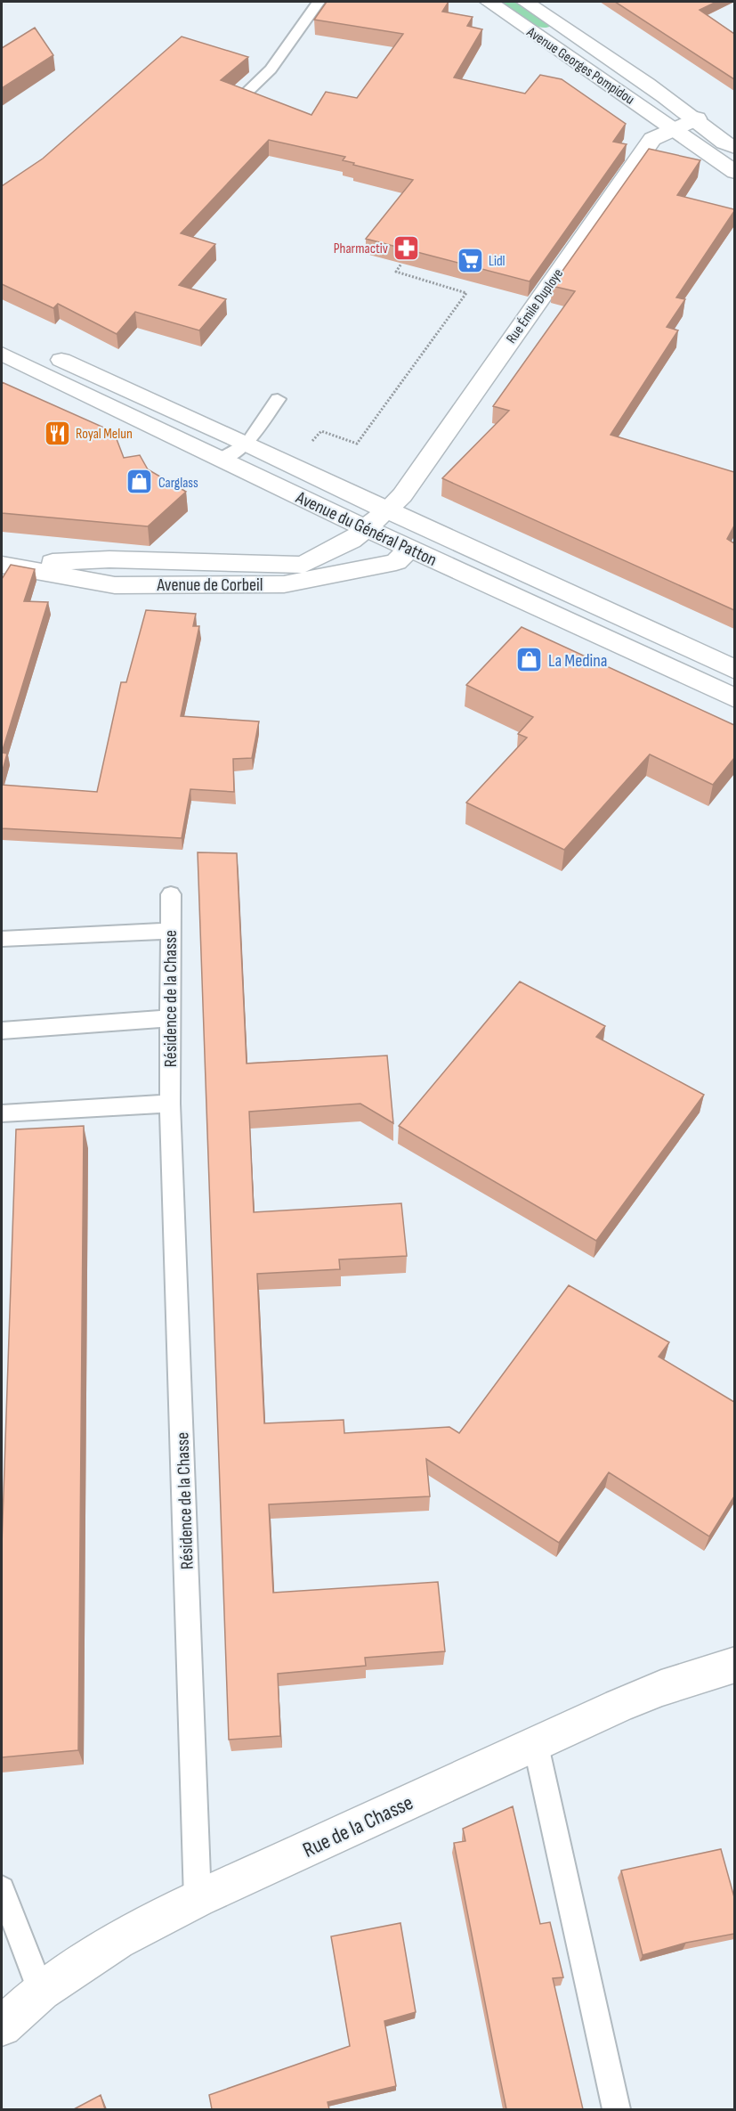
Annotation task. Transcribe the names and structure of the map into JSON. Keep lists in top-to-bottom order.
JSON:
{
  "streets": {
    "main road": [
      "Avenue Georges Pompidou",
      "Rue Émile Duploye",
      "Avenue du Général Patton",
      "Avenue de Corbeil",
      "Rue de la Chasse"
    ],
    "lane": ["Résidence de la Chasse"]
  },
  "crossings": [
    ["Avenue Georges Pompidou", "Rue Émile Duploye"],
    ["Rue Émile Duploye", "Avenue du Général Patton"],
    ["Rue Émile Duploye", "Avenue de Corbeil"],
    ["Avenue du Général Patton", "Avenue de Corbeil"],
    ["Résidence de la Chasse", "Rue de la Chasse"]
  ],
  "places": {
    "pharmacy": ["Pharmactiv"],
    "supermarket": ["Lidl"],
    "restaurant": ["Royal Melun"],
    "shop": ["Carglass", "La Medina"]
  }
}
